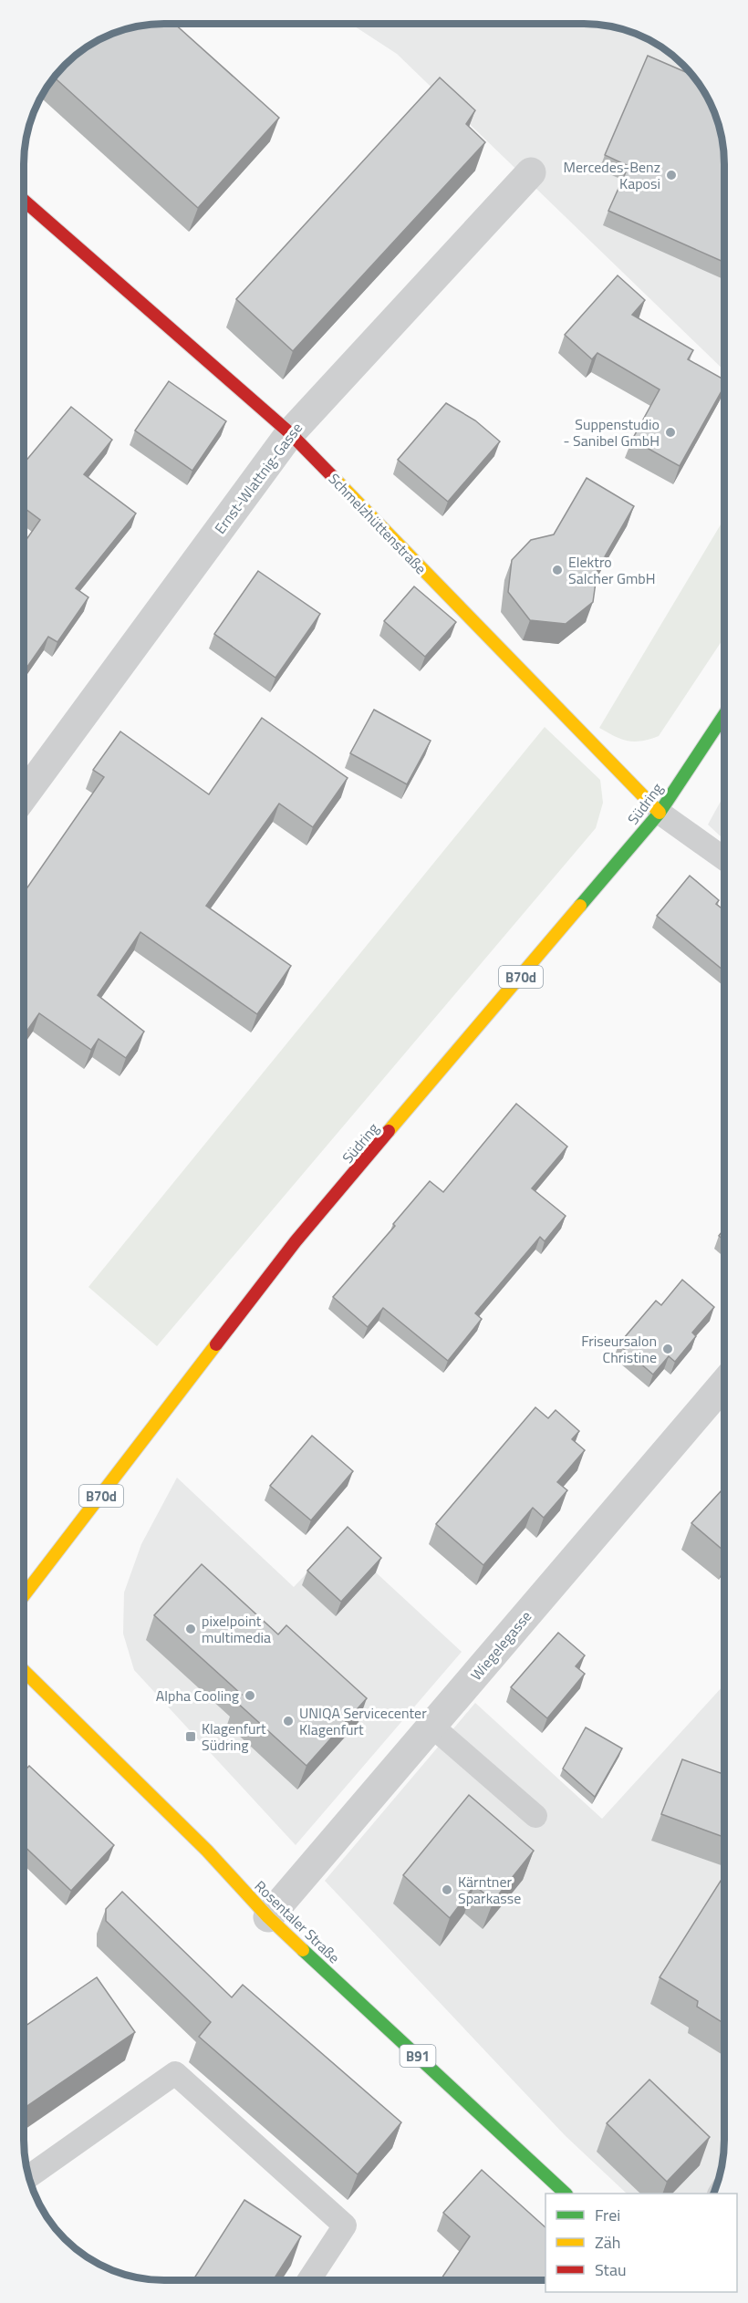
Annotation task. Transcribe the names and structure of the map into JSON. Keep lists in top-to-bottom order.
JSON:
{
  "streets": {
    "main road": [
      "Schmelzhüttenstraße",
      "Südring",
      "B70d",
      "Rosentaler Straße",
      "B91"
    ],
    "street": ["Ernst-Wlattnig-Gasse", "Wiegelegasse"]
  },
  "crossings": [
    ["Ernst-Wlattnig-Gasse", "Schmelzhüttenstraße"],
    ["Schmelzhüttenstraße", "Südring"],
    ["Wiegelegasse", "Rosentaler Straße"]
  ],
  "places": {
    "other": [
      "Mercedes-Benz Kaposi",
      "Suppenstudio - Sanibel GmbH",
      "Elektro Salcher GmbH",
      "Friseursalon Christine",
      "pixelpoint multimedia",
      "Alpha Cooling",
      "UNIQA Servicecenter Klagenfurt",
      "Kärntner Sparkasse"
    ],
    "transit": ["Klagenfurt Südring"]
  },
  "legend": ["Frei", "Zäh", "Stau"]
}
